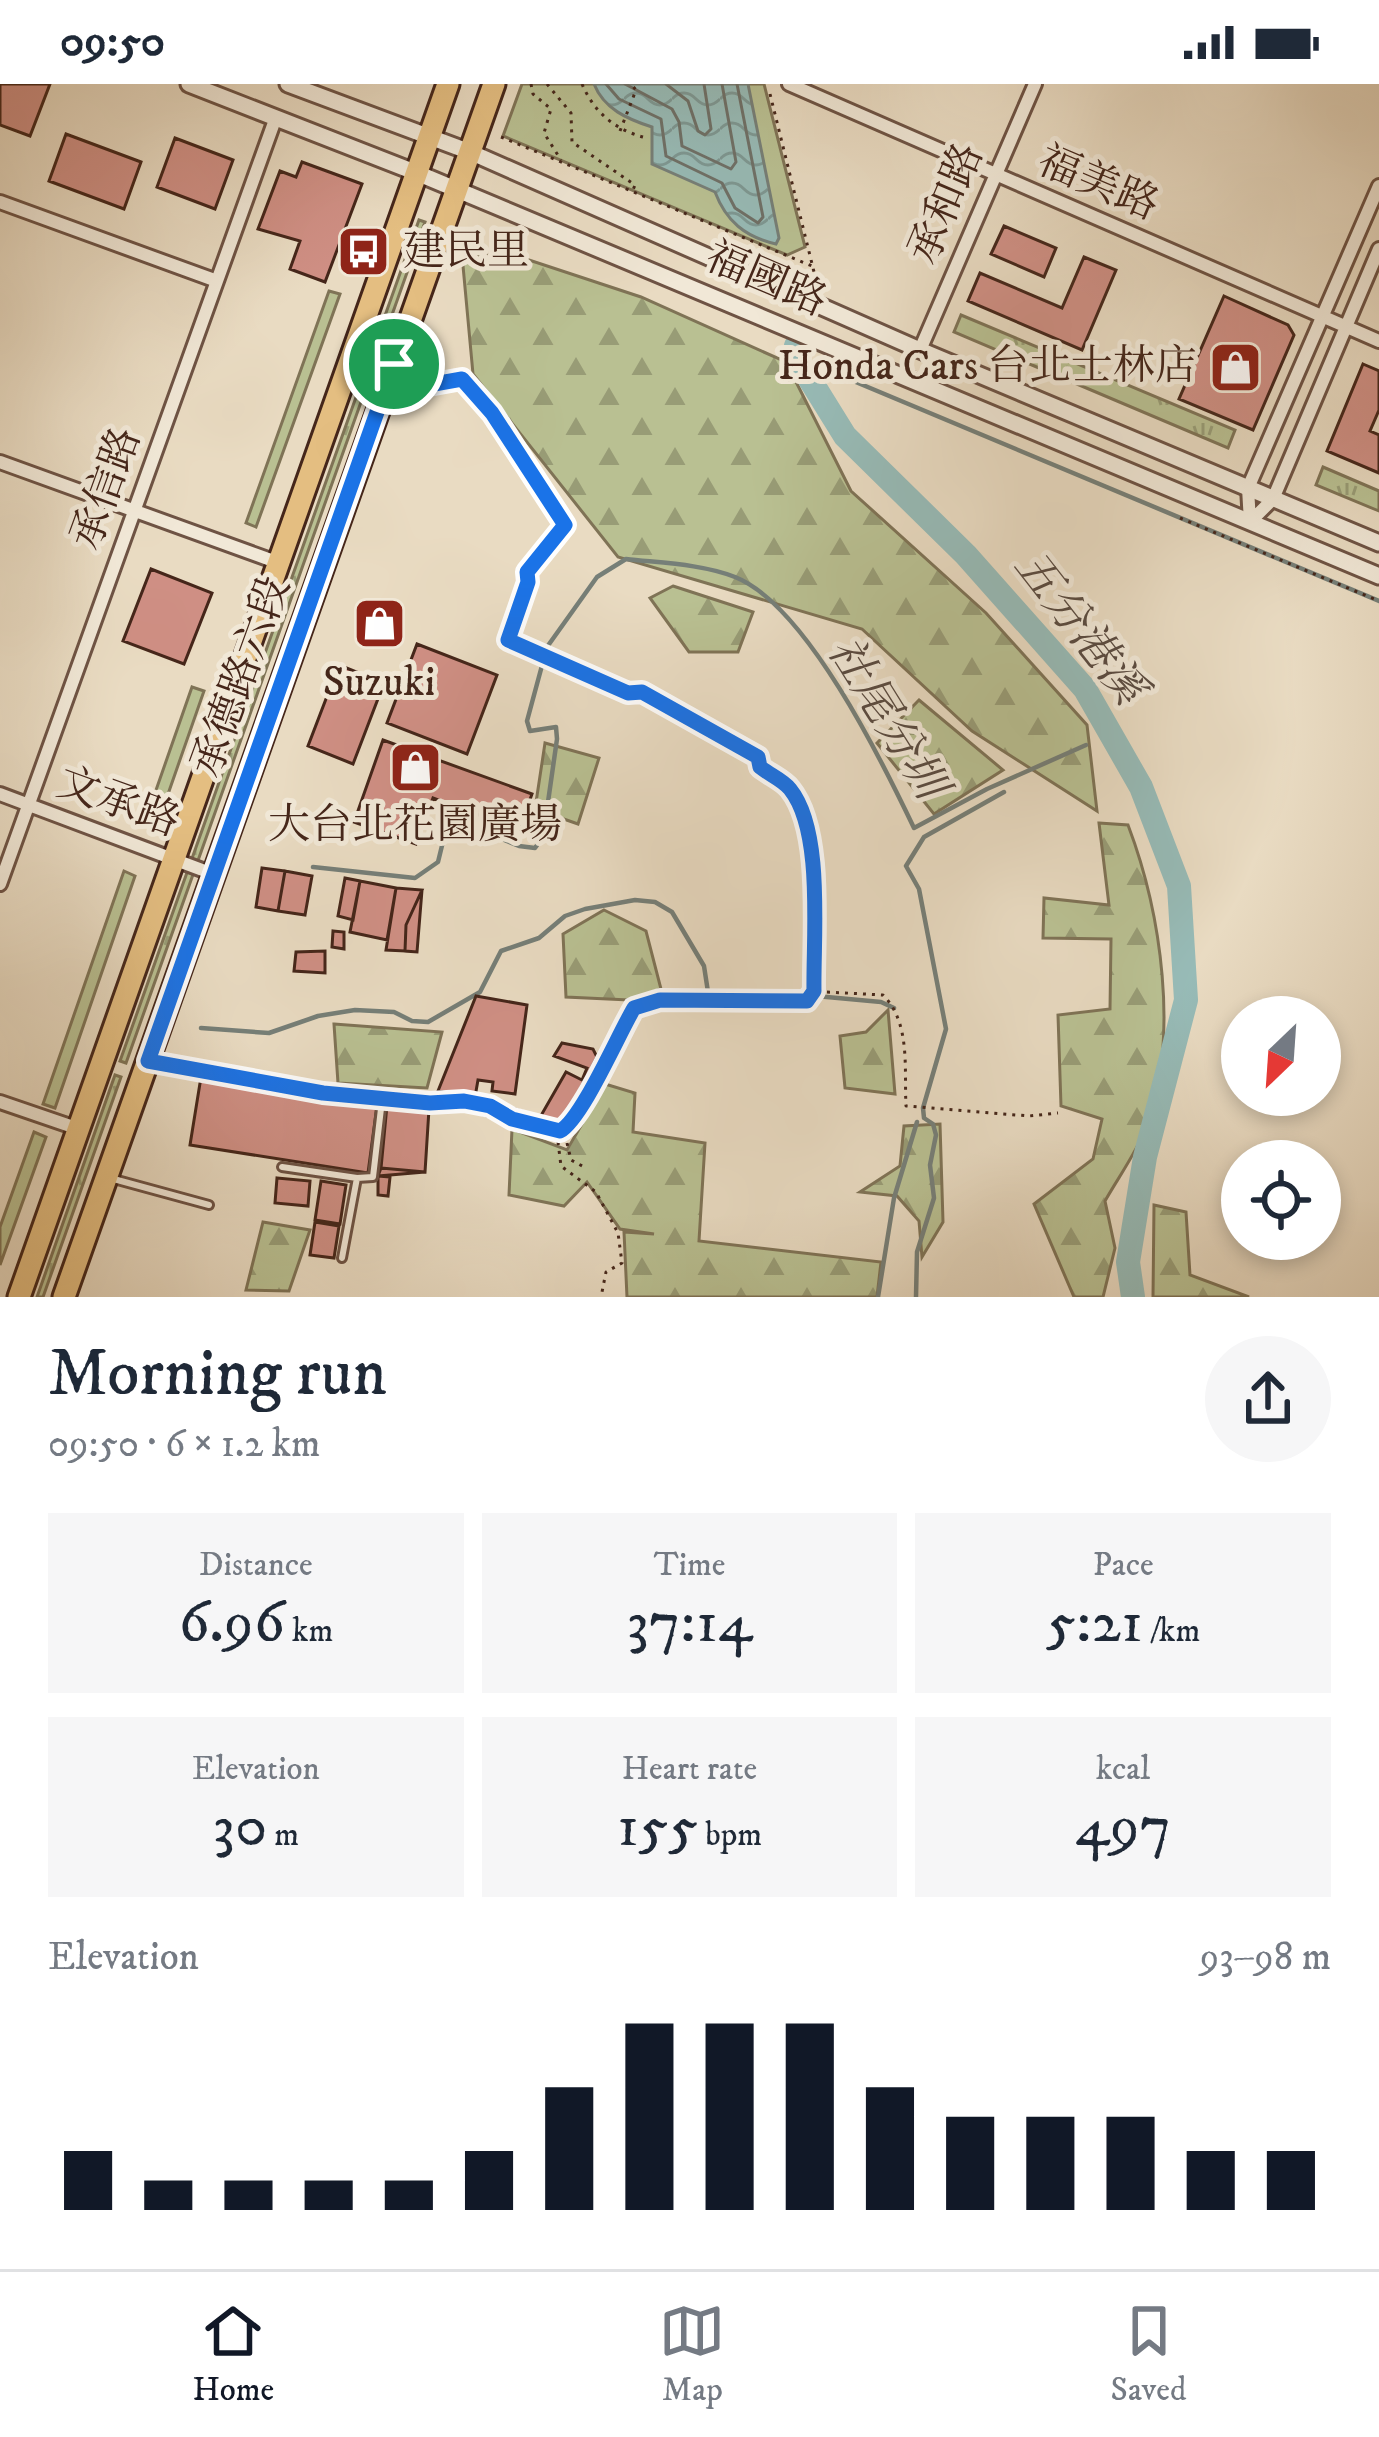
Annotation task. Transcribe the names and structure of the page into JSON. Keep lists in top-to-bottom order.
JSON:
{
  "streets": {
    "main road": ["承德路六段"],
    "street": [
      "福美路",
      "承和路",
      "福國路",
      "承信路",
      "文承路"
    ]
  },
  "crossings": [
    ["福美路", "承和路"],
    ["承和路", "福國路"],
    ["福國路", "承信路"],
    ["福國路", "承德路六段"],
    ["承信路", "文承路"],
    ["承德路六段", "文承路"]
  ],
  "water": ["五分港溪", "社尾分圳"],
  "places": {
    "bus stop": ["建民里"],
    "shop": ["Honda Cars 台北士林店", "Suzuki", "大台北花園廣場"]
  },
  "north": "bottom left",
  "page": {
    "status": "09:50",
    "heading": ["Morning run", "09:50 · 6 × 1.2 km"],
    "stats": [
      ["Distance", "6.96 km"],
      ["Time", "37:14"],
      ["Pace", "5:21 /km"],
      ["Elevation", "30 m"],
      ["Heart rate", "155 bpm"],
      ["kcal", "497"]
    ],
    "chart": ["Elevation", "93–98 m"],
    "tabs": ["Home", "Map", "Saved"]
  }
}
